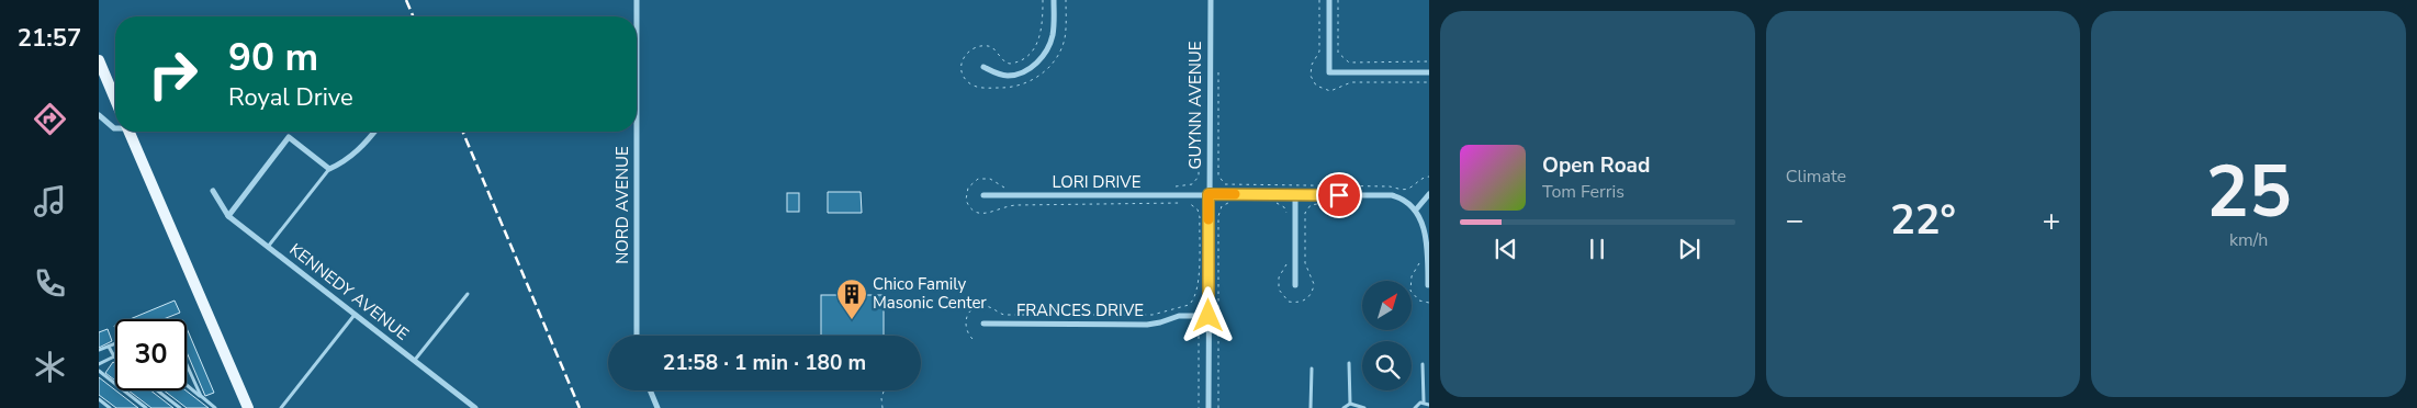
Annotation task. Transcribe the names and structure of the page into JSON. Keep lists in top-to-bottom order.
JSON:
{
  "streets": {
    "street": [
      "GUYNN AVENUE",
      "LORI DRIVE",
      "NORD AVENUE",
      "KENNEDY AVENUE",
      "FRANCES DRIVE"
    ]
  },
  "crossings": [
    ["GUYNN AVENUE", "LORI DRIVE"],
    ["GUYNN AVENUE", "FRANCES DRIVE"]
  ],
  "places": {
    "building": ["Chico Family Masonic Center"]
  },
  "north": "top right",
  "page": {
    "tabs": "21:57",
    "tile": [
      "Climate",
      ["25", "km/h"]
    ],
    "turn": ["90 m", "Royal Drive"],
    "song": ["Open Road", "Tom Ferris"],
    "heat": ["−", "22°", "+"],
    "limit": "30",
    "trip": "21:58 · 1 min · 180 m"
  }
}
